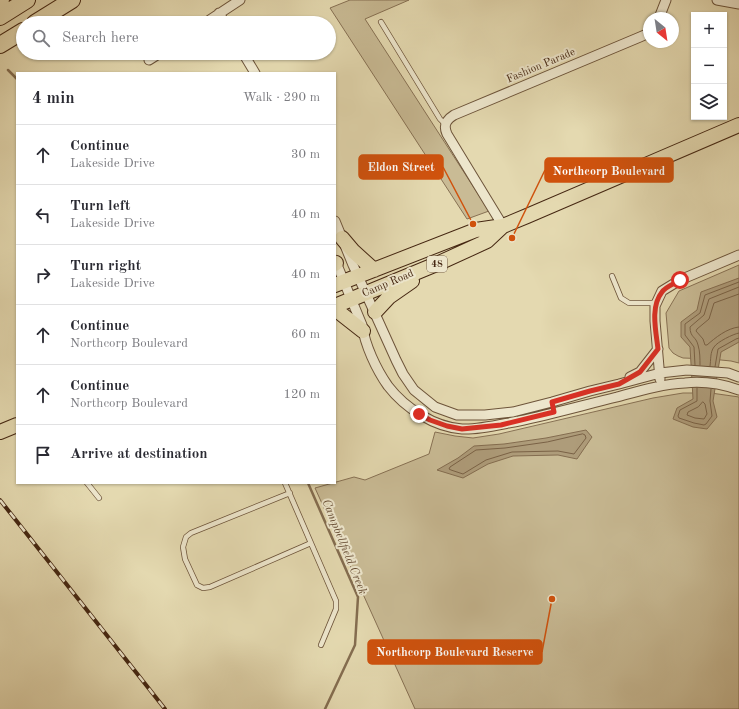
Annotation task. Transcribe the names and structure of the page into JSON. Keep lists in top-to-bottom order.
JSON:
{
  "streets": {
    "main road": ["48", "Camp Road"],
    "street": ["Fashion Parade"]
  },
  "water": ["Campbellfield Creek"],
  "places": ["Eldon Street", "Northcorp Boulevard", "Northcorp Boulevard Reserve"],
  "north": "bottom right",
  "page": {
    "map_buttons": ["+", "−"],
    "search": "Search here",
    "heading": ["4 min", "Walk · 290 m"],
    "list": [
      ["Continue", "Lakeside Drive", "30 m"],
      ["Turn left", "Lakeside Drive", "40 m"],
      ["Turn right", "Lakeside Drive", "40 m"],
      ["Continue", "Northcorp Boulevard", "60 m"],
      ["Continue", "Northcorp Boulevard", "120 m"],
      "Arrive at destination"
    ]
  }
}
